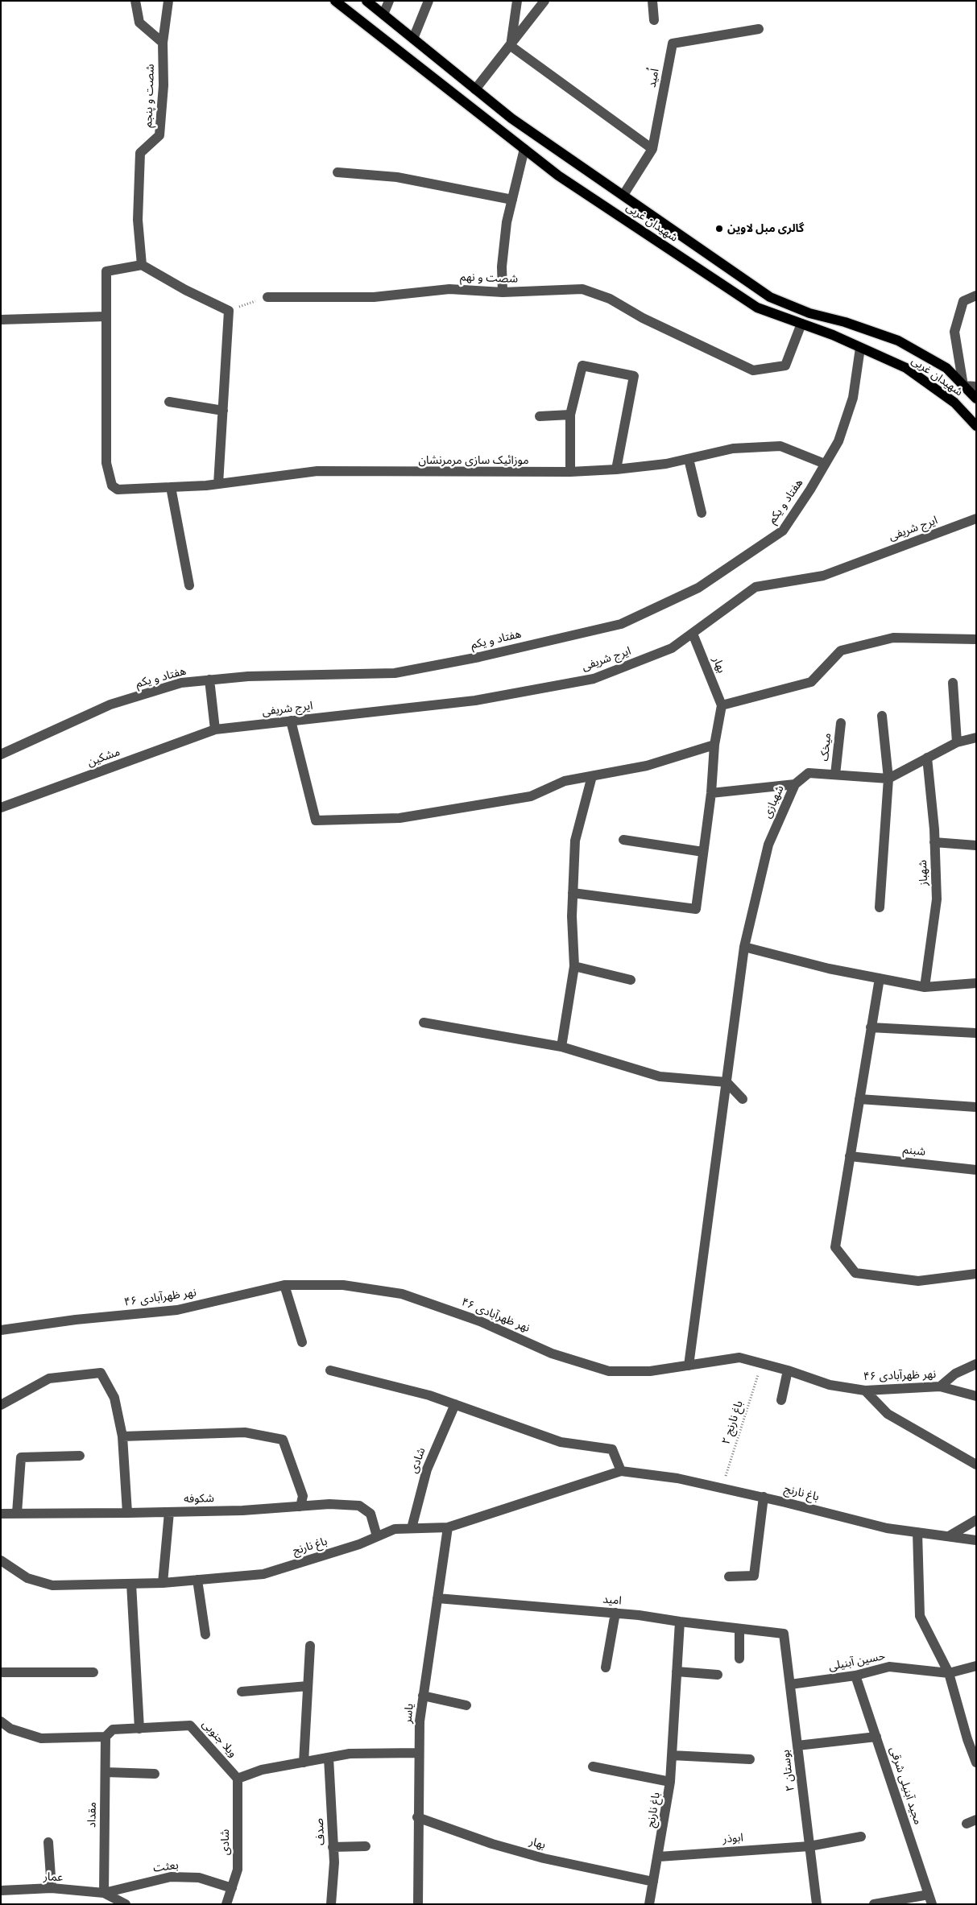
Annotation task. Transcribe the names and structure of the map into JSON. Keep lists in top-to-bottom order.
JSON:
{
  "streets": {
    "main road": ["شهیدان غربی"],
    "street": [
      "اُمید",
      "شصت و پنجم",
      "شصت و نهم",
      "موزائیک سازی مرمرنشان",
      "هفتاد و یکم",
      "ایرج شریفی",
      "بهار",
      "میخک",
      "مشکین",
      "شهبازی",
      "شهباز",
      "شبنم",
      "نهر ظهرآبادی ۴۶",
      "شادی",
      "باغ نارنج",
      "شکوفه",
      "امید",
      "حسین آبنیلی",
      "یاسر",
      "ویلا جنوبی",
      "بوستان ۲",
      "مجید آبنیلی شرقی",
      "مقداد",
      "صدف",
      "ابوذر",
      "بعثت",
      "عمار"
    ],
    "path": ["باغ نارنج ۲"]
  },
  "crossings": [
    ["اُمید", "شهیدان غربی"],
    ["شهیدان غربی", "شصت و نهم"],
    ["شهیدان غربی", "هفتاد و یکم"],
    ["موزائیک سازی مرمرنشان", "هفتاد و یکم"],
    ["ایرج شریفی", "بهار"],
    ["ایرج شریفی", "مشکین"],
    ["بهار", "باغ نارنج"],
    ["بهار", "یاسر"],
    ["میخک", "شهبازی"],
    ["شهبازی", "نهر ظهرآبادی ۴۶"],
    ["نهر ظهرآبادی ۴۶", "باغ نارنج ۲"],
    ["باغ نارنج ۲", "باغ نارنج"],
    ["شادی", "باغ نارنج"],
    ["شادی", "ویلا جنوبی"],
    ["شادی", "بعثت"],
    ["باغ نارنج", "شکوفه"],
    ["باغ نارنج", "امید"],
    ["باغ نارنج", "یاسر"],
    ["باغ نارنج", "ابوذر"],
    ["امید", "یاسر"],
    ["امید", "بوستان ۲"],
    ["حسین آبنیلی", "بوستان ۲"],
    ["حسین آبنیلی", "مجید آبنیلی شرقی"],
    ["ویلا جنوبی", "مقداد"],
    ["بوستان ۲", "ابوذر"],
    ["مقداد", "بعثت"],
    ["مقداد", "عمار"],
    ["بعثت", "عمار"]
  ],
  "places": ["گالری مبل لاوین"]
}
